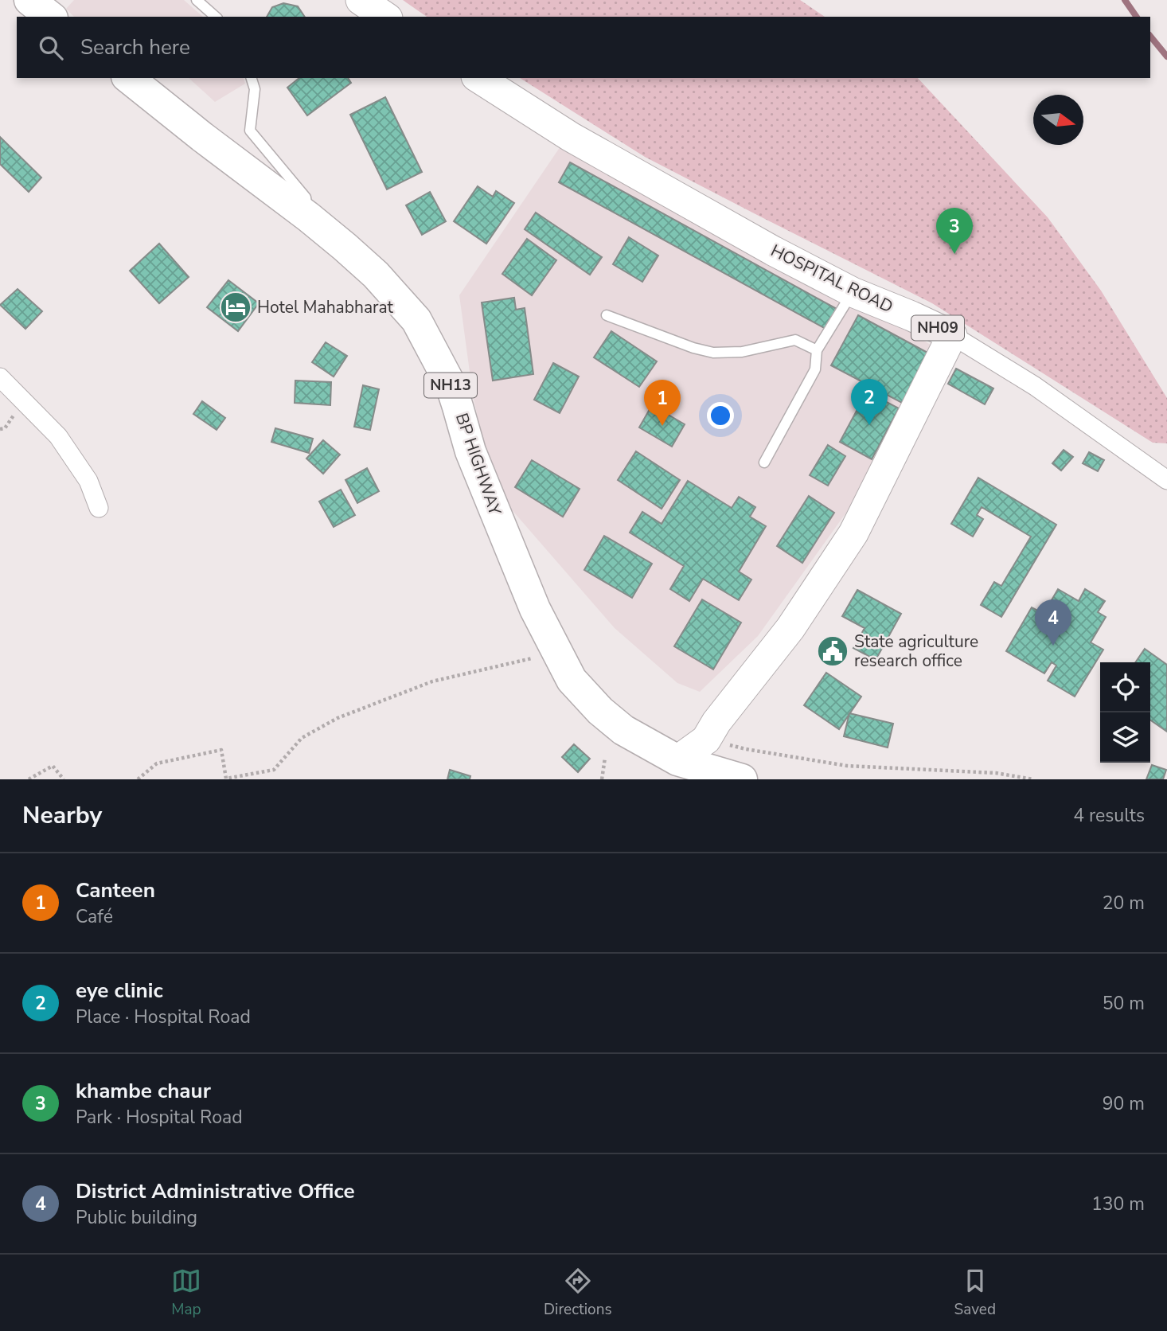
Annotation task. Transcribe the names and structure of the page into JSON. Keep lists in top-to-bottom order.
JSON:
{
  "streets": {
    "highway": ["NH13", "BP HIGHWAY"],
    "main road": ["HOSPITAL ROAD", "NH09"]
  },
  "crossings": [
    ["HOSPITAL ROAD", "NH09"],
    ["NH09", "BP HIGHWAY"]
  ],
  "places": {
    "hotel": ["Hotel Mahabharat"],
    "public building": ["State agriculture research office"]
  },
  "north": "right",
  "page": {
    "search": "Search here",
    "pins": [
      "3",
      "2",
      "1",
      "4"
    ],
    "heading": ["Nearby", "4 results"],
    "list": [
      {
        "mark": "1",
        "name": "Canteen",
        "note": "Café",
        "value": "20 m"
      },
      {
        "mark": "2",
        "name": "eye clinic",
        "note": "Place · Hospital Road",
        "value": "50 m"
      },
      {
        "mark": "3",
        "name": "khambe chaur",
        "note": "Park · Hospital Road",
        "value": "90 m"
      },
      {
        "mark": "4",
        "name": "District Administrative Office",
        "note": "Public building",
        "value": "130 m"
      }
    ],
    "nav": ["Map", "Directions", "Saved"]
  }
}
